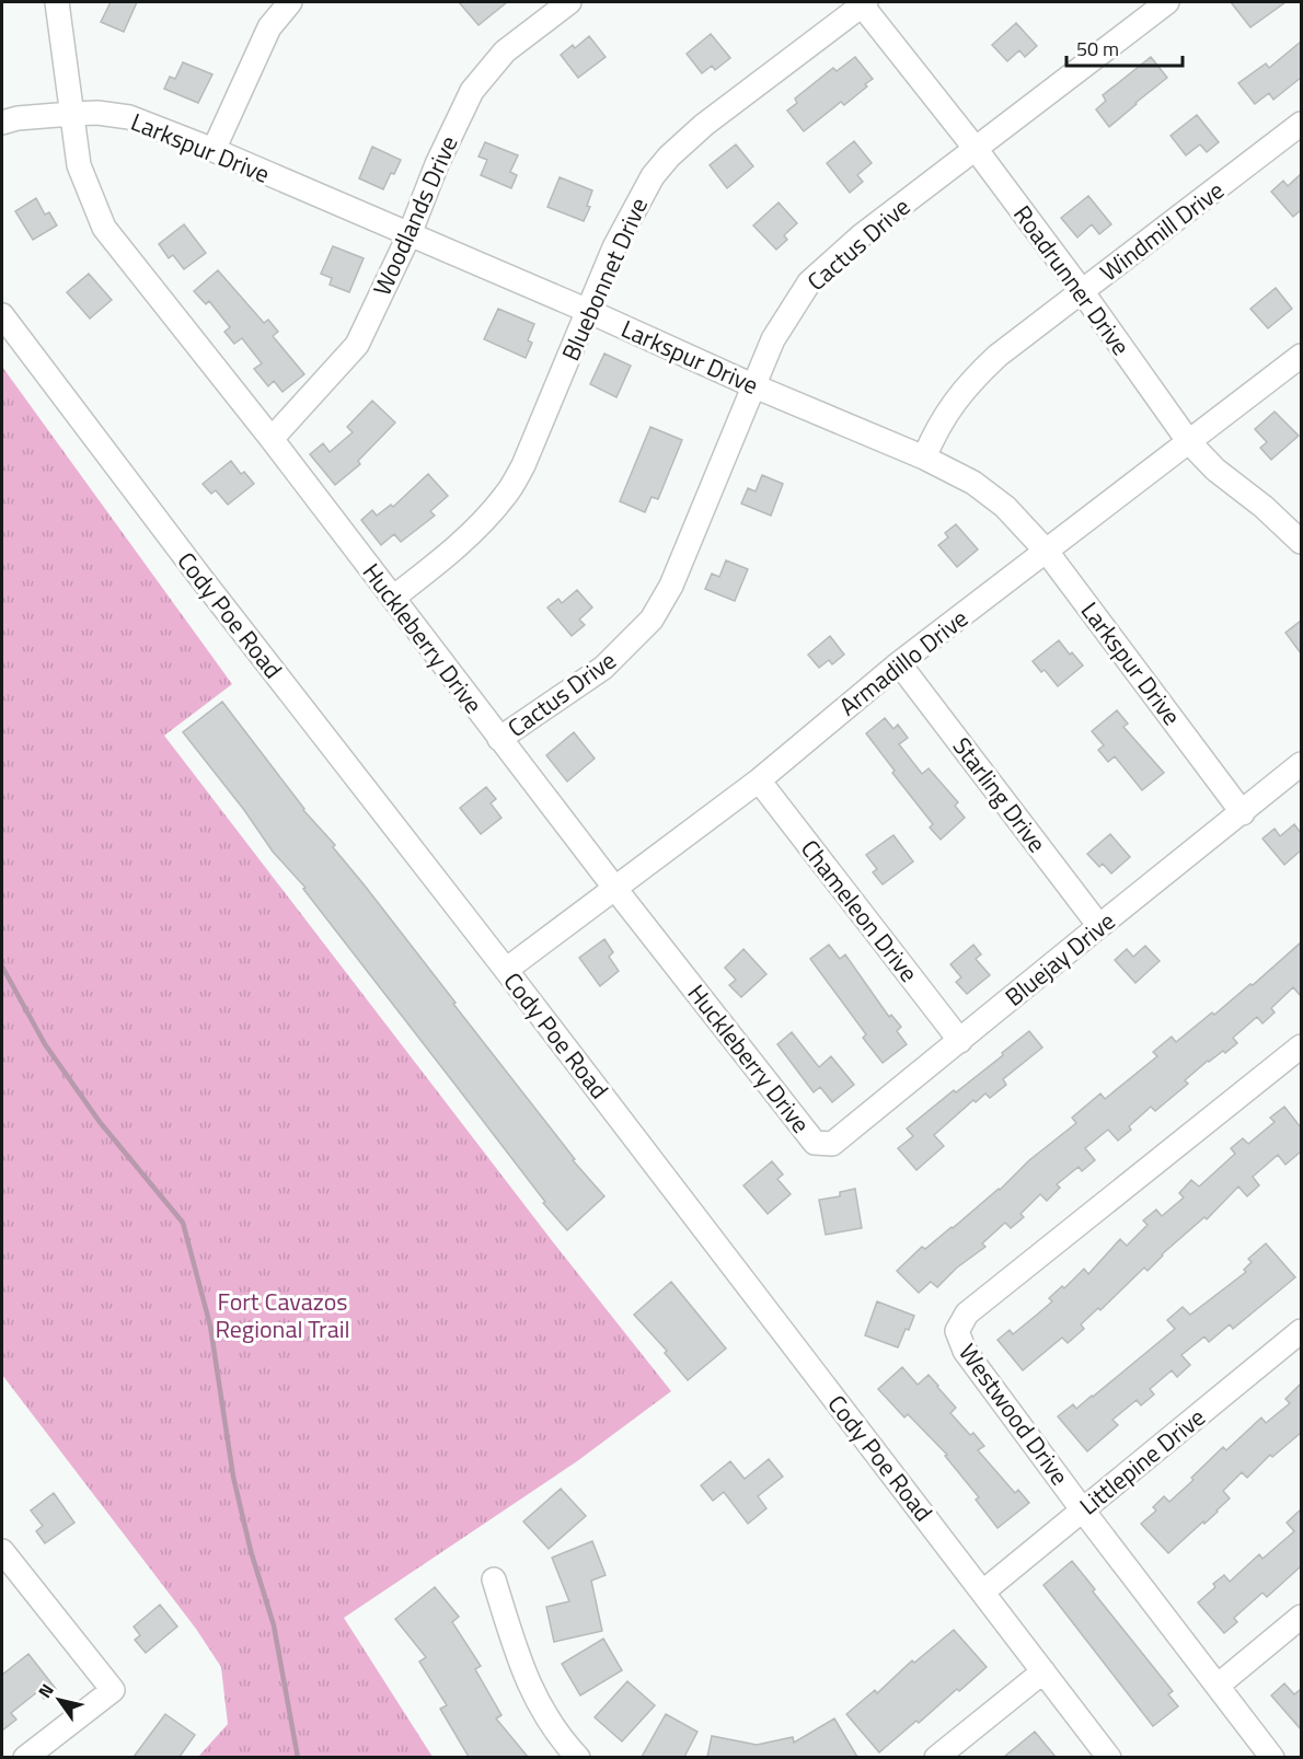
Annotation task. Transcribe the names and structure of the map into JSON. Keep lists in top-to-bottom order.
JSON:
{
  "streets": {
    "street": [
      "Larkspur Drive",
      "Woodlands Drive",
      "Windmill Drive",
      "Cactus Drive",
      "Bluebonnet Drive",
      "Roadrunner Drive",
      "Cody Poe Road",
      "Huckleberry Drive",
      "Armadillo Drive",
      "Starling Drive",
      "Chameleon Drive",
      "Bluejay Drive",
      "Westwood Drive",
      "Littlepine Drive"
    ]
  },
  "crossings": [
    ["Larkspur Drive", "Woodlands Drive"],
    ["Larkspur Drive", "Windmill Drive"],
    ["Larkspur Drive", "Cactus Drive"],
    ["Larkspur Drive", "Bluebonnet Drive"],
    ["Larkspur Drive", "Huckleberry Drive"],
    ["Larkspur Drive", "Armadillo Drive"],
    ["Larkspur Drive", "Bluejay Drive"],
    ["Woodlands Drive", "Huckleberry Drive"],
    ["Windmill Drive", "Roadrunner Drive"],
    ["Cactus Drive", "Roadrunner Drive"],
    ["Cactus Drive", "Huckleberry Drive"],
    ["Bluebonnet Drive", "Roadrunner Drive"],
    ["Bluebonnet Drive", "Huckleberry Drive"],
    ["Roadrunner Drive", "Armadillo Drive"],
    ["Cody Poe Road", "Armadillo Drive"],
    ["Cody Poe Road", "Littlepine Drive"],
    ["Huckleberry Drive", "Armadillo Drive"],
    ["Huckleberry Drive", "Bluejay Drive"],
    ["Armadillo Drive", "Starling Drive"],
    ["Armadillo Drive", "Chameleon Drive"],
    ["Starling Drive", "Bluejay Drive"],
    ["Chameleon Drive", "Bluejay Drive"],
    ["Westwood Drive", "Littlepine Drive"]
  ],
  "parks": ["Fort Cavazos Regional Trail"],
  "scale_bar": "50 m",
  "north": "top left"
}
